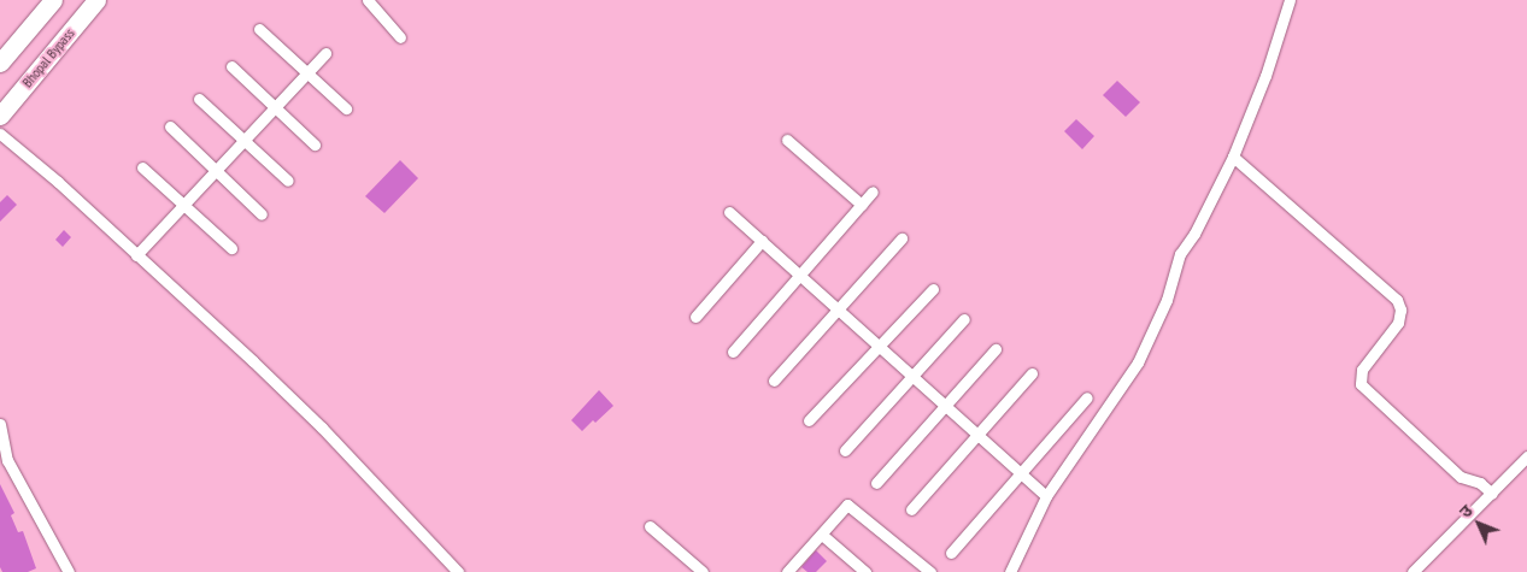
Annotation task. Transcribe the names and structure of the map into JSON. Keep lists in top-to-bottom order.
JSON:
{
  "streets": {
    "highway": ["Bhopal Bypass"]
  },
  "north": "top left"
}
